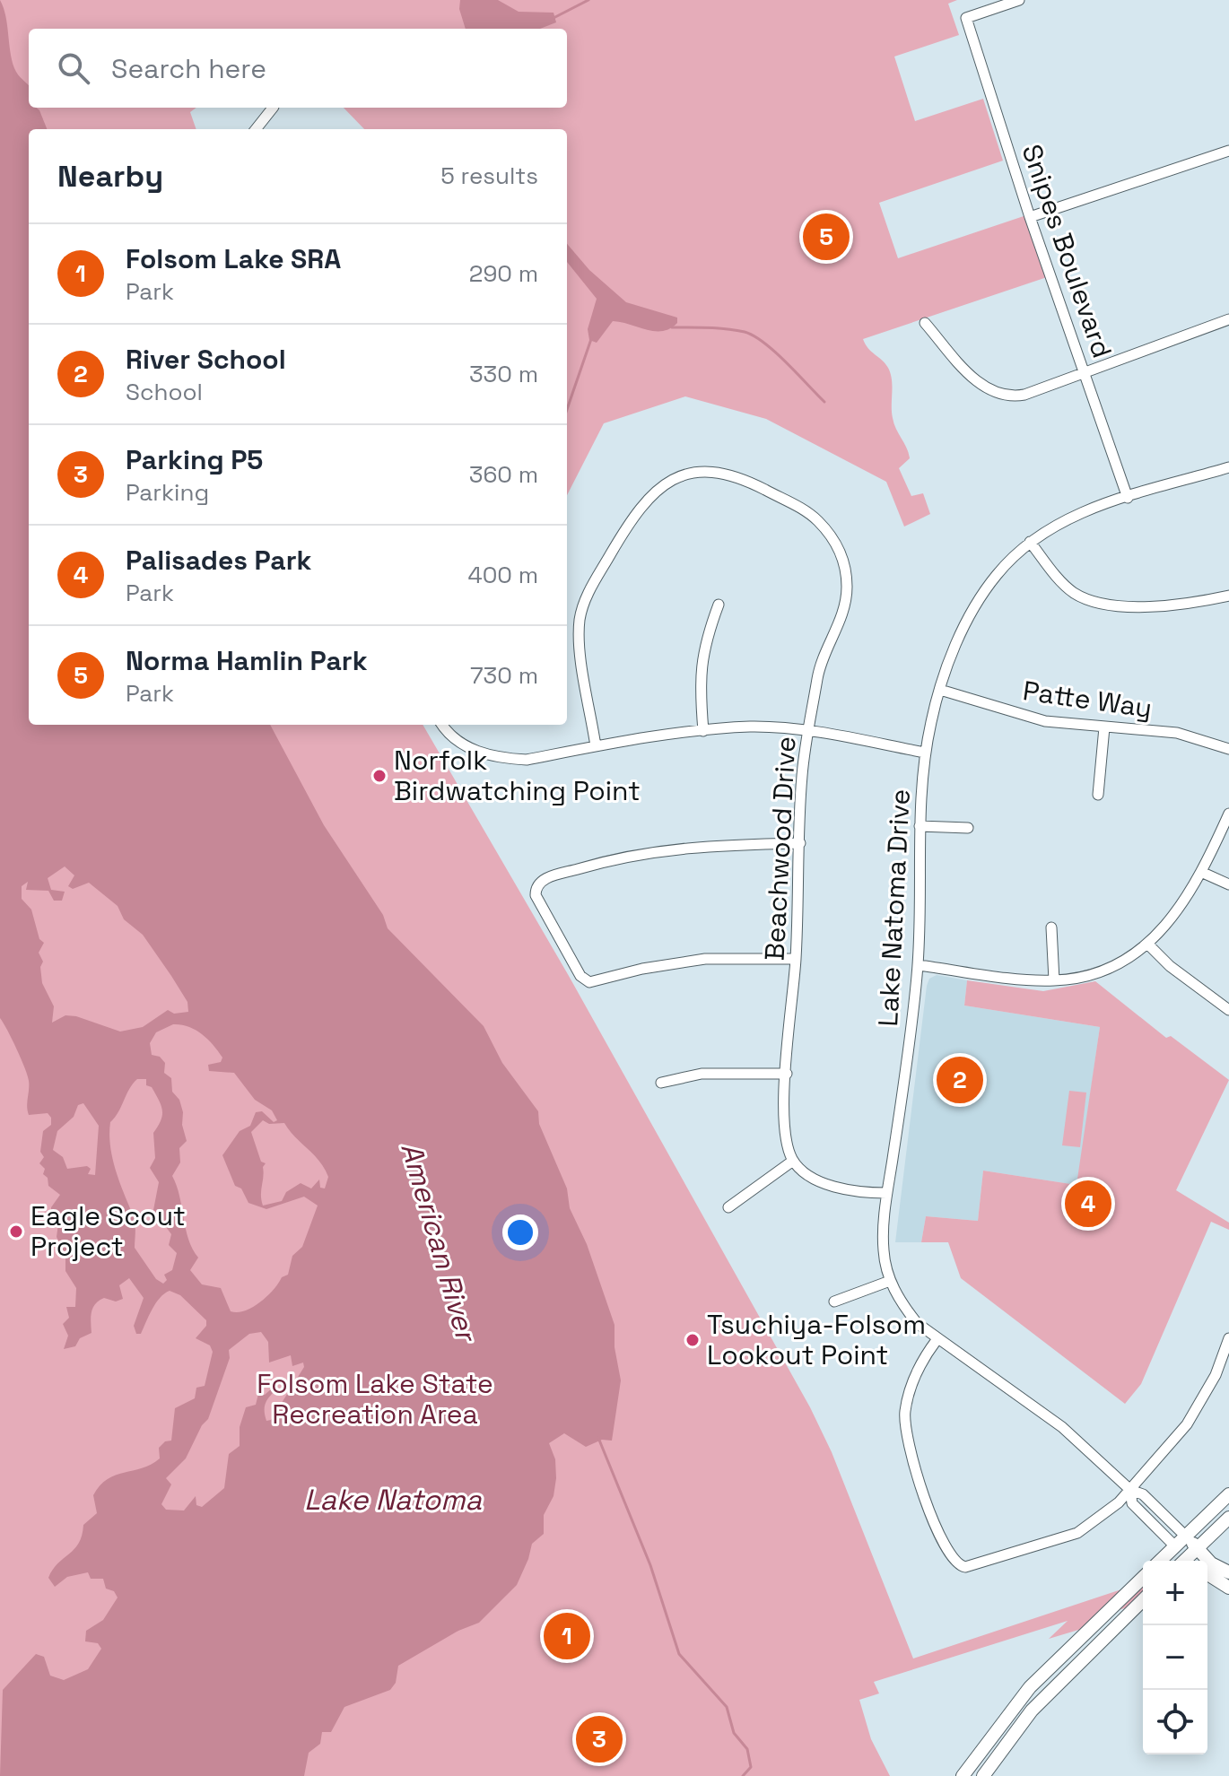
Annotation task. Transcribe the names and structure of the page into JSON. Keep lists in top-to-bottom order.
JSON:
{
  "streets": {
    "street": [
      "Snipes Boulevard",
      "Patte Way",
      "Beachwood Drive",
      "Lake Natoma Drive"
    ]
  },
  "crossings": [
    ["Snipes Boulevard", "Lake Natoma Drive"],
    ["Patte Way", "Lake Natoma Drive"]
  ],
  "water": ["American River", "Lake Natoma"],
  "parks": ["Folsom Lake State Recreation Area"],
  "places": ["Norfolk Birdwatching Point", "Eagle Scout Project", "Tsuchiya-Folsom Lookout Point"],
  "page": {
    "search": "Search here",
    "heading": ["Nearby", "5 results"],
    "pins": [
      "5",
      "2",
      "4",
      "1",
      "3"
    ],
    "list": [
      {
        "mark": "1",
        "name": "Folsom Lake SRA",
        "note": "Park",
        "value": "290 m"
      },
      {
        "mark": "2",
        "name": "River School",
        "note": "School",
        "value": "330 m"
      },
      {
        "mark": "3",
        "name": "Parking P5",
        "note": "Parking",
        "value": "360 m"
      },
      {
        "mark": "4",
        "name": "Palisades Park",
        "note": "Park",
        "value": "400 m"
      },
      {
        "mark": "5",
        "name": "Norma Hamlin Park",
        "note": "Park",
        "value": "730 m"
      }
    ],
    "map_buttons": ["+", "−"]
  }
}
